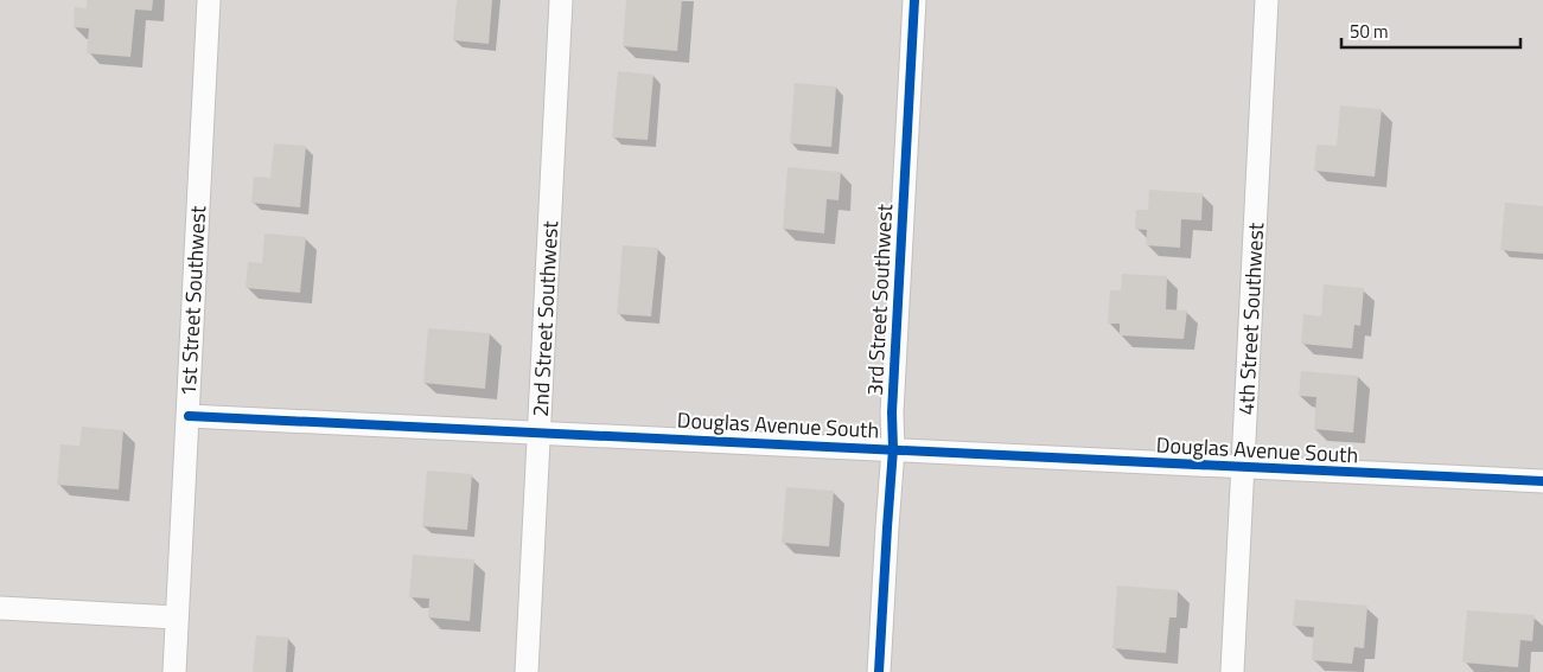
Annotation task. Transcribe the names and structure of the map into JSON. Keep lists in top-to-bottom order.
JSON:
{
  "streets": {
    "street": [
      "3rd Street Southwest",
      "1st Street Southwest",
      "2nd Street Southwest",
      "4th Street Southwest",
      "Douglas Avenue South"
    ]
  },
  "crossings": [
    ["3rd Street Southwest", "Douglas Avenue South"],
    ["1st Street Southwest", "Douglas Avenue South"],
    ["2nd Street Southwest", "Douglas Avenue South"],
    ["4th Street Southwest", "Douglas Avenue South"]
  ],
  "scale_bar": "50 m"
}
